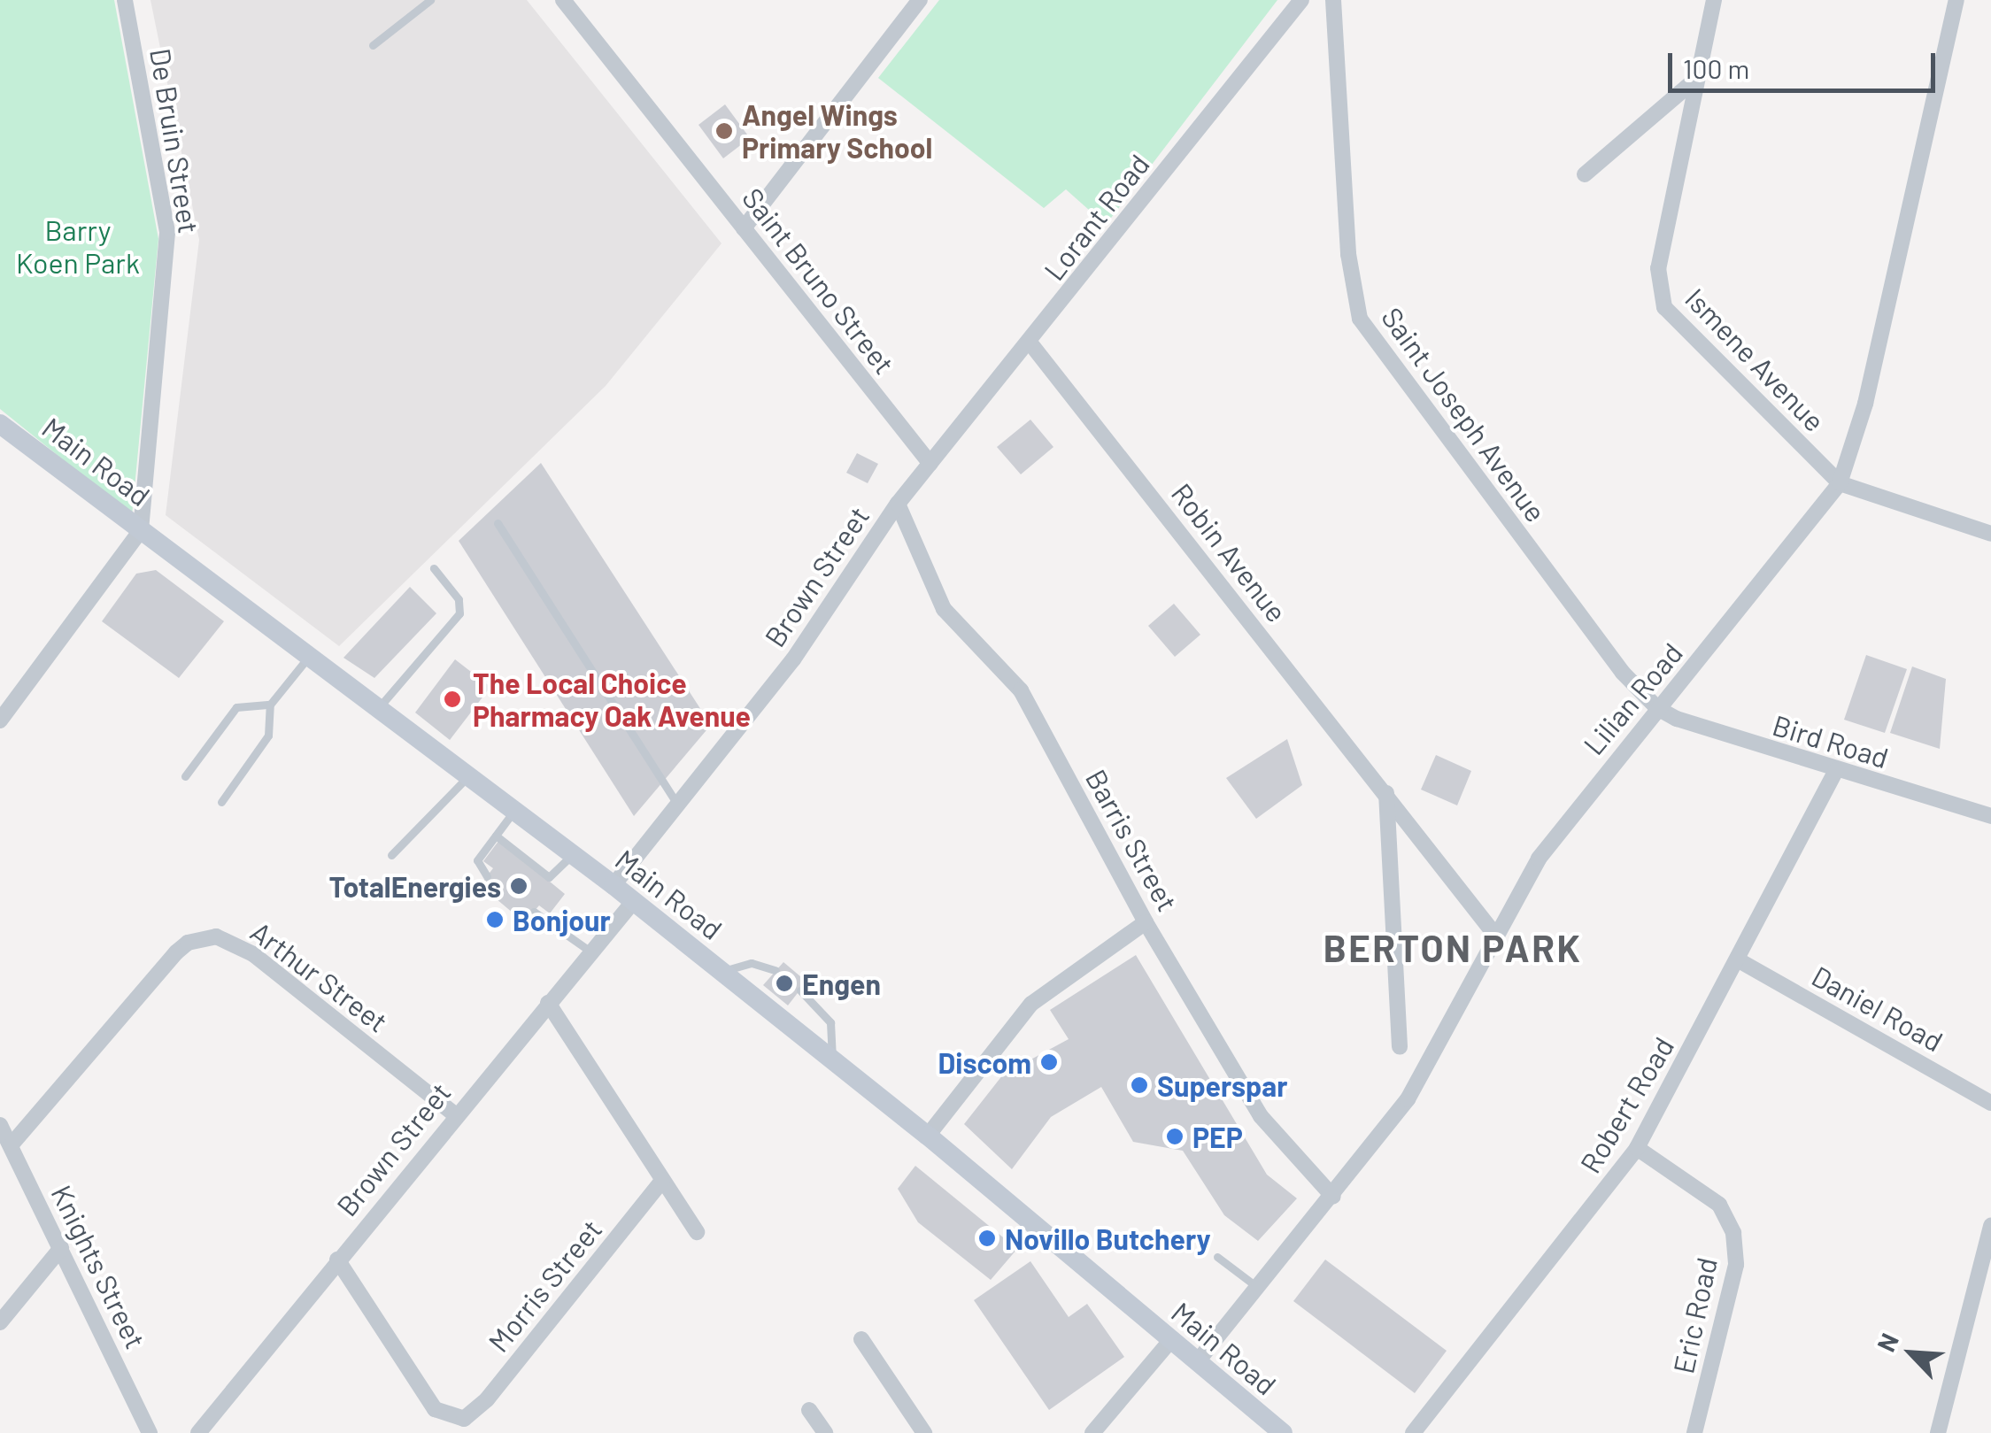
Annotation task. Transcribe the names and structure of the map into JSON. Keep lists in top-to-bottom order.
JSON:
{
  "streets": {
    "street": [
      "De Bruin Street",
      "Lorant Road",
      "Saint Bruno Street",
      "Ismene Avenue",
      "Saint Joseph Avenue",
      "Main Road",
      "Robin Avenue",
      "Brown Street",
      "Lilian Road",
      "Bird Road",
      "Barris Street",
      "Arthur Street",
      "Daniel Road",
      "Robert Road",
      "Knights Street",
      "Morris Street",
      "Eric Road"
    ]
  },
  "crossings": [
    ["De Bruin Street", "Main Road"],
    ["Lorant Road", "Saint Bruno Street"],
    ["Lorant Road", "Robin Avenue"],
    ["Lorant Road", "Brown Street"],
    ["Saint Bruno Street", "Brown Street"],
    ["Ismene Avenue", "Lilian Road"],
    ["Saint Joseph Avenue", "Lilian Road"],
    ["Saint Joseph Avenue", "Bird Road"],
    ["Main Road", "Brown Street"],
    ["Main Road", "Lilian Road"],
    ["Robin Avenue", "Lilian Road"],
    ["Brown Street", "Barris Street"],
    ["Brown Street", "Arthur Street"],
    ["Brown Street", "Morris Street"],
    ["Lilian Road", "Bird Road"],
    ["Lilian Road", "Barris Street"],
    ["Bird Road", "Robert Road"],
    ["Arthur Street", "Knights Street"],
    ["Daniel Road", "Robert Road"],
    ["Robert Road", "Eric Road"]
  ],
  "districts": ["BERTON PARK"],
  "parks": ["Barry Koen Park"],
  "places": [
    "Angel Wings Primary School",
    "The Local Choice Pharmacy Oak Avenue",
    "TotalEnergies",
    "Bonjour",
    "Engen",
    "Discom",
    "Superspar",
    "PEP",
    "Novillo Butchery"
  ],
  "scale_bar": "100 m",
  "north": "top left"
}
